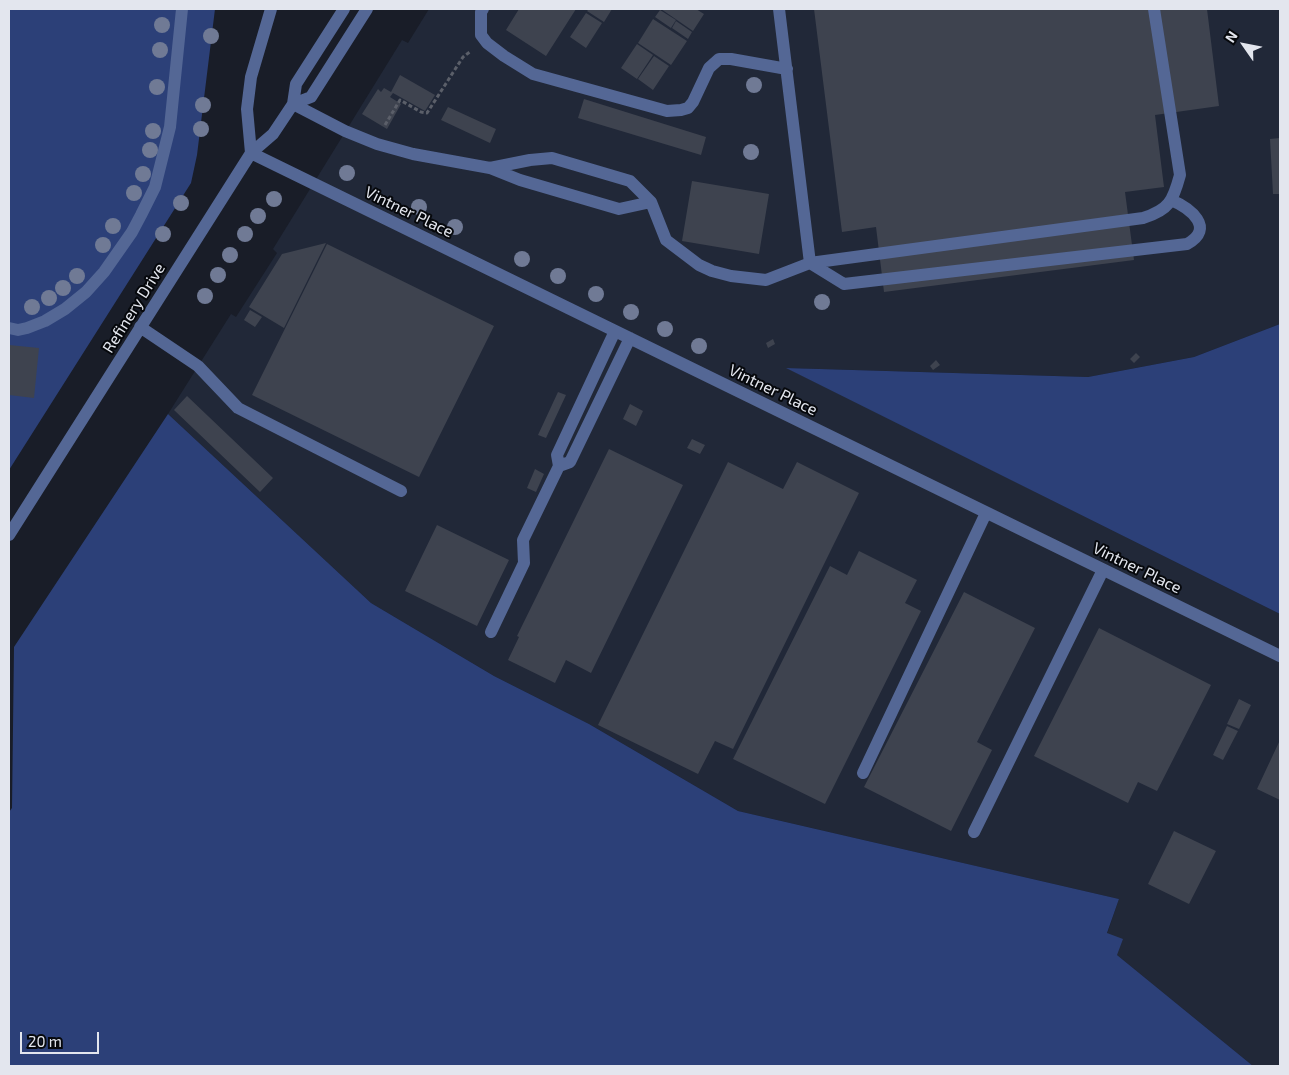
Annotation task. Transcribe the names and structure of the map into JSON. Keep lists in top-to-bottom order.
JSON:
{
  "streets": {
    "street": ["Vintner Place", "Refinery Drive"]
  },
  "crossings": [
    ["Vintner Place", "Refinery Drive"]
  ],
  "scale_bar": "20 m",
  "north": "top left"
}
